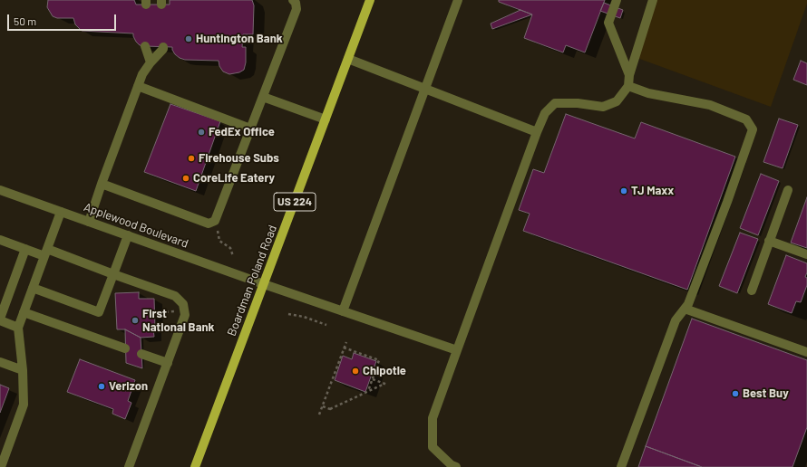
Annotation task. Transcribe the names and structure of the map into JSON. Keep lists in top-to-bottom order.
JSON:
{
  "streets": {
    "main road": ["US 224", "Boardman Poland Road"],
    "street": ["Applewood Boulevard"]
  },
  "crossings": [
    ["Applewood Boulevard", "Boardman Poland Road"]
  ],
  "places": [
    "Huntington Bank",
    "FedEx Office",
    "Firehouse Subs",
    "CoreLife Eatery",
    "TJ Maxx",
    "First National Bank",
    "Chipotle",
    "Verizon",
    "Best Buy"
  ],
  "scale_bar": "50 m"
}
